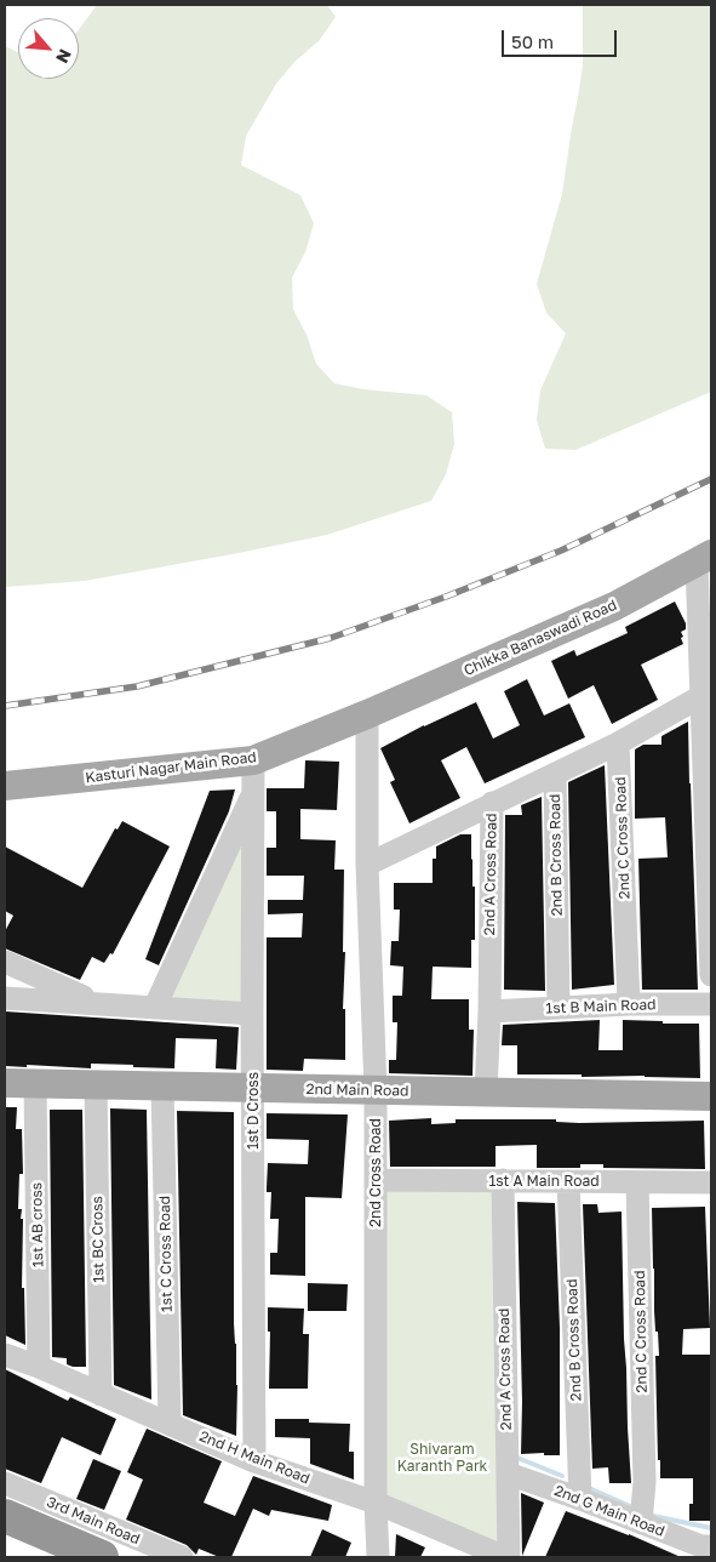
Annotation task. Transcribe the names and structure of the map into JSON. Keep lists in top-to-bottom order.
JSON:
{
  "streets": {
    "main road": ["Chikka Banaswadi Road", "Kasturi Nagar Main Road", "2nd Main Road"],
    "street": [
      "2nd C Cross Road",
      "2nd B Cross Road",
      "2nd A Cross Road",
      "1st B Main Road",
      "1st D Cross",
      "2nd Cross Road",
      "1st A Main Road",
      "1st AB cross",
      "1st BC Cross",
      "1st C Cross Road",
      "2nd H Main Road",
      "2nd G Main Road",
      "3rd Main Road"
    ]
  },
  "crossings": [
    ["Chikka Banaswadi Road", "Kasturi Nagar Main Road"],
    ["Chikka Banaswadi Road", "2nd Cross Road"],
    ["Kasturi Nagar Main Road", "1st D Cross"],
    ["Kasturi Nagar Main Road", "2nd Cross Road"],
    ["2nd C Cross Road", "1st B Main Road"],
    ["2nd C Cross Road", "1st A Main Road"],
    ["2nd C Cross Road", "2nd G Main Road"],
    ["2nd B Cross Road", "1st B Main Road"],
    ["2nd B Cross Road", "1st A Main Road"],
    ["2nd B Cross Road", "2nd G Main Road"],
    ["2nd A Cross Road", "1st B Main Road"],
    ["2nd A Cross Road", "2nd Main Road"],
    ["2nd A Cross Road", "1st A Main Road"],
    ["2nd A Cross Road", "2nd H Main Road"],
    ["2nd A Cross Road", "2nd G Main Road"],
    ["2nd Main Road", "1st D Cross"],
    ["2nd Main Road", "2nd Cross Road"],
    ["2nd Main Road", "1st AB cross"],
    ["2nd Main Road", "1st BC Cross"],
    ["2nd Main Road", "1st C Cross Road"],
    ["1st D Cross", "2nd H Main Road"],
    ["2nd Cross Road", "1st A Main Road"],
    ["2nd Cross Road", "2nd H Main Road"],
    ["1st AB cross", "2nd H Main Road"],
    ["1st BC Cross", "2nd H Main Road"],
    ["1st C Cross Road", "2nd H Main Road"]
  ],
  "parks": ["Shivaram Karanth Park"],
  "scale_bar": "50 m",
  "north": "bottom right"
}
